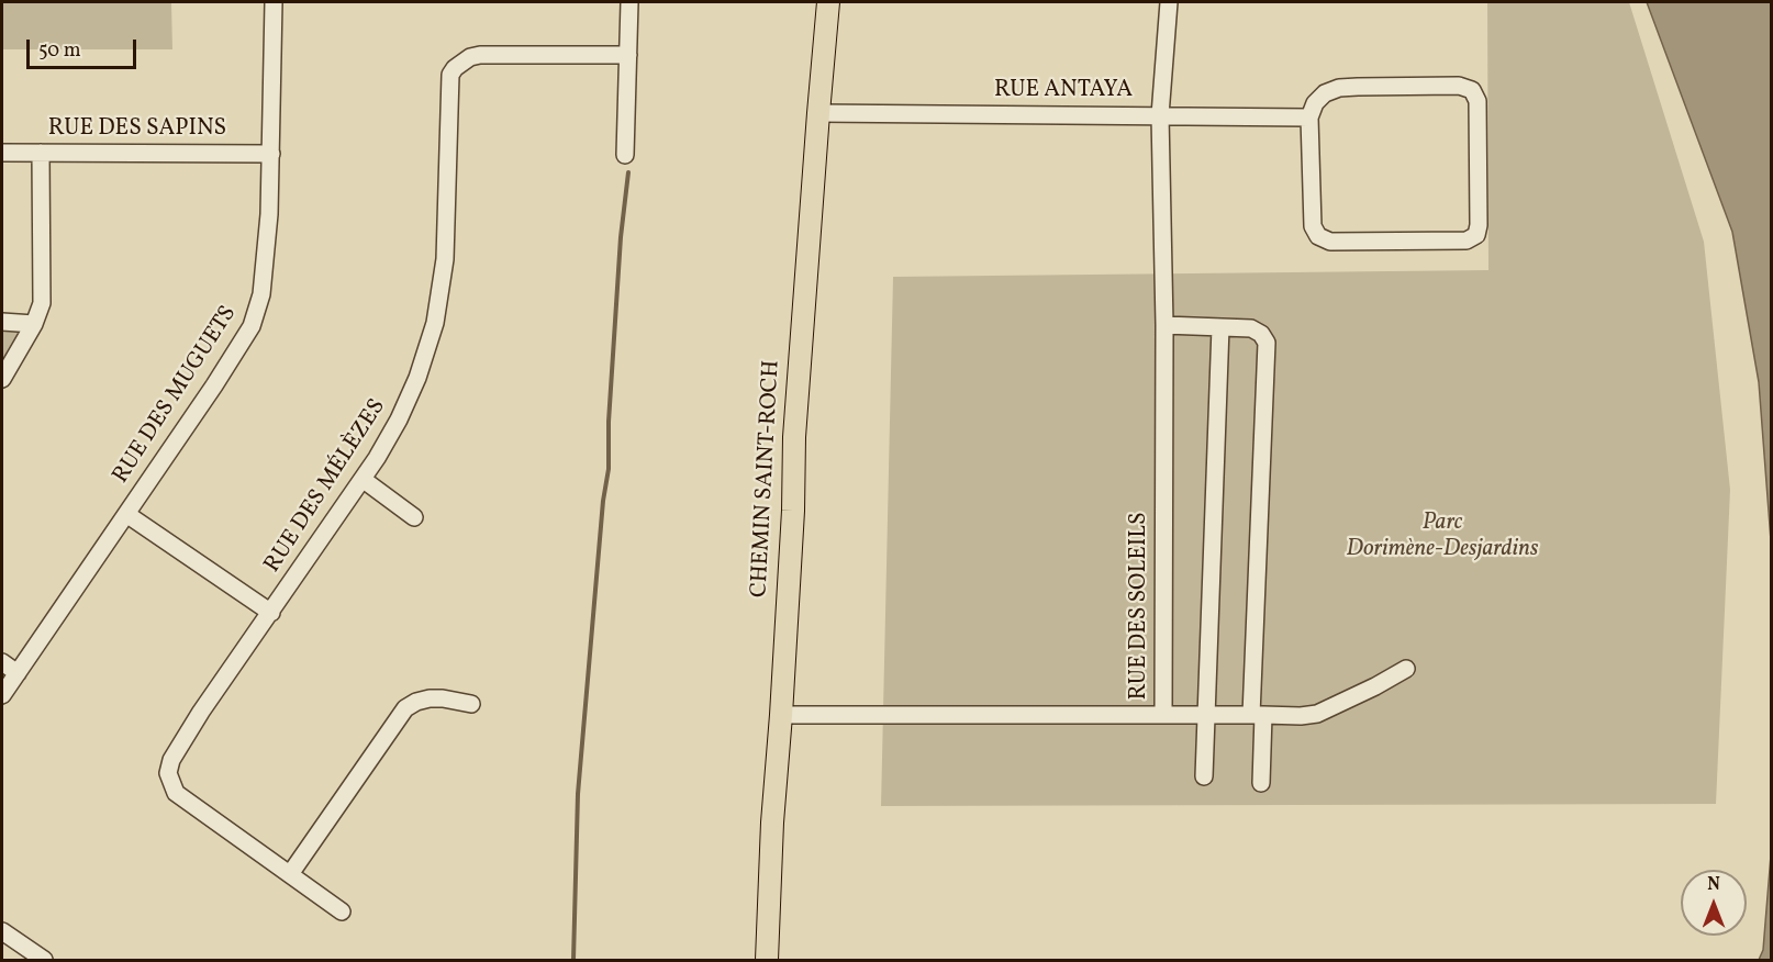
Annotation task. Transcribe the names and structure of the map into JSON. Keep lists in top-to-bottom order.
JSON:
{
  "streets": {
    "main road": ["CHEMIN SAINT-ROCH"],
    "street": [
      "RUE ANTAYA",
      "RUE DES SAPINS",
      "RUE DES MUGUETS",
      "RUE DES MÉLÈZES",
      "RUE DES SOLEILS"
    ]
  },
  "crossings": [
    ["RUE ANTAYA", "CHEMIN SAINT-ROCH"],
    ["RUE ANTAYA", "RUE DES SOLEILS"],
    ["RUE DES SAPINS", "RUE DES MUGUETS"],
    ["CHEMIN SAINT-ROCH", "RUE DES SOLEILS"]
  ],
  "parks": ["Parc Dorimène-Desjardins"],
  "scale_bar": "50 m",
  "north": "top"
}
